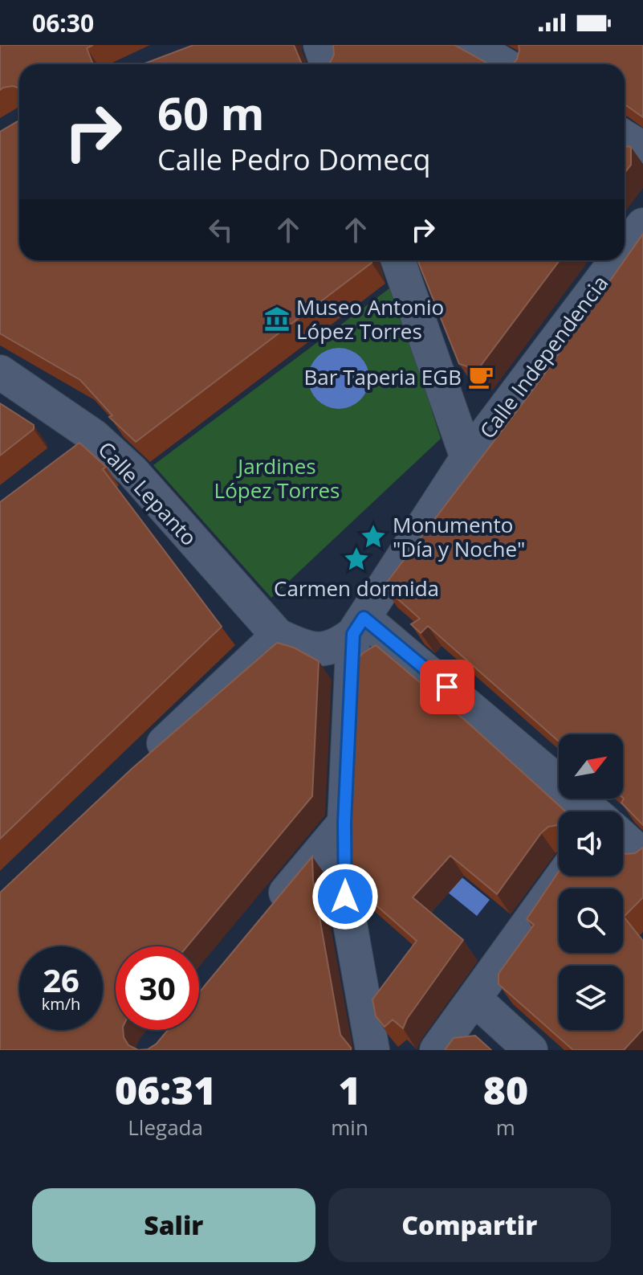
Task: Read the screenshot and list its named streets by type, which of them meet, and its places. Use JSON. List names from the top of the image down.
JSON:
{
  "streets": {
    "street": ["Calle Independencia", "Calle Lepanto"]
  },
  "parks": ["Jardines López Torres"],
  "places": {
    "museum": ["Museo Antonio López Torres"],
    "cafe": ["Bar Taperia EGB"],
    "place": ["Monumento \"Día y Noche\"", "Carmen dormida"]
  },
  "north": "top right",
  "page": {
    "status": "06:30",
    "turn": ["60 m", "Calle Pedro Domecq"],
    "speed": "26 km/h",
    "limit": "30",
    "eta": [
      "06:31",
      "Llegada",
      "1",
      "min",
      "80",
      "m"
    ],
    "buttons": ["Salir", "Compartir"]
  }
}
